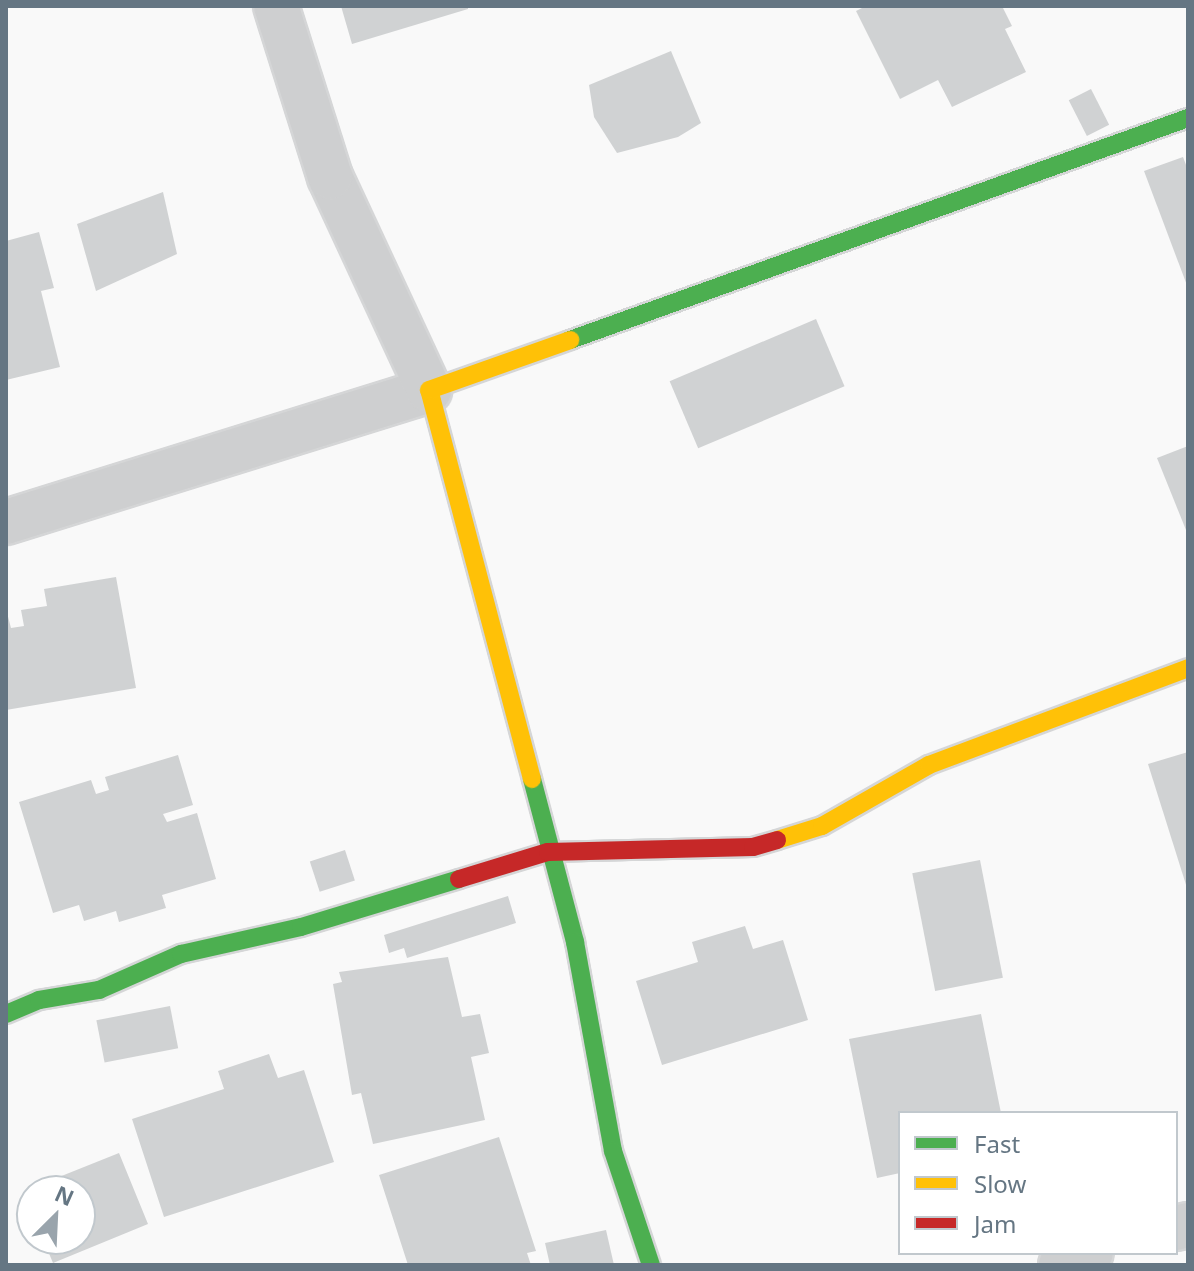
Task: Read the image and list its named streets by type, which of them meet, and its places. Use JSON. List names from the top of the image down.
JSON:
{
  "legend": ["Fast", "Slow", "Jam"],
  "north": "top right"
}
